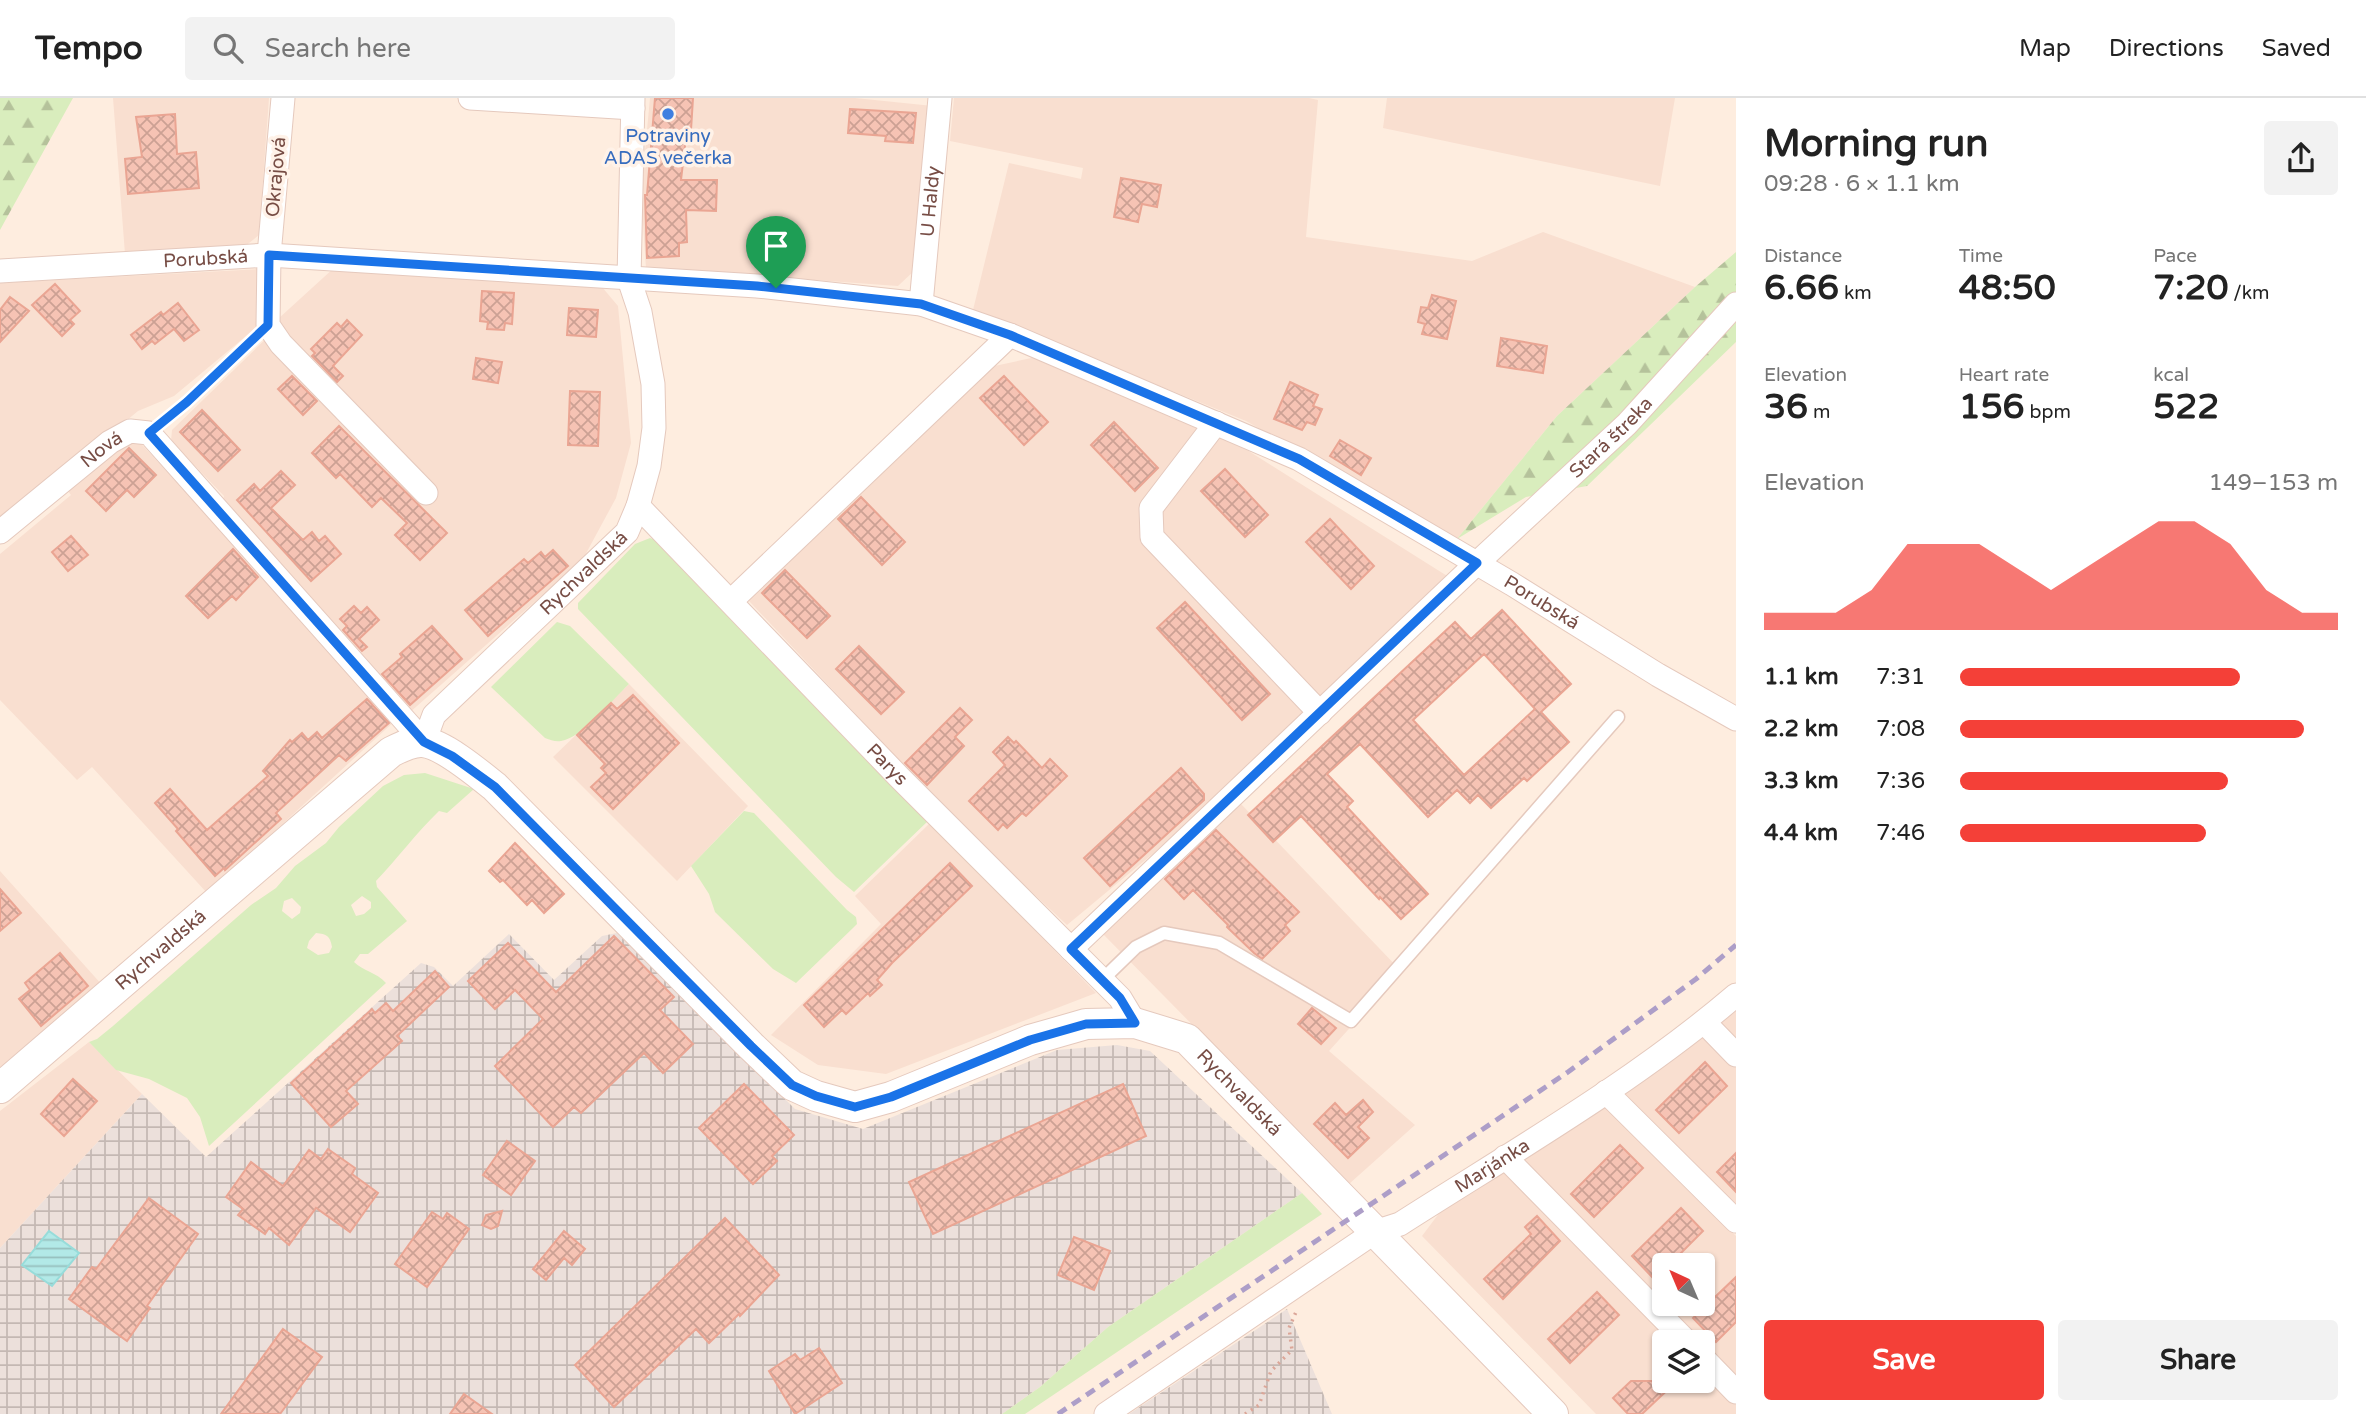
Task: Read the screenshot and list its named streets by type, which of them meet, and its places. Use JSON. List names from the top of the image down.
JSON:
{
  "streets": {
    "street": [
      "Okrajová",
      "U Haldy",
      "Porubská",
      "Stará štreka",
      "Nová",
      "Rychvaldská",
      "Parys",
      "Marjánka"
    ]
  },
  "crossings": [
    ["Okrajová", "Porubská"],
    ["U Haldy", "Porubská"],
    ["Porubská", "Stará štreka"],
    ["Porubská", "Rychvaldská"],
    ["Stará štreka", "Parys"],
    ["Nová", "Rychvaldská"],
    ["Rychvaldská", "Parys"],
    ["Rychvaldská", "Marjánka"]
  ],
  "places": ["Potraviny ADAS večerka"],
  "north": "top left",
  "page": {
    "header": "Tempo",
    "search": "Search here",
    "nav": ["Map", "Directions", "Saved"],
    "heading": ["Morning run", "09:28 · 6 × 1.1 km"],
    "stats": [
      ["Distance", "6.66 km"],
      ["Time", "48:50"],
      ["Pace", "7:20 /km"],
      ["Elevation", "36 m"],
      ["Heart rate", "156 bpm"],
      ["kcal", "522"]
    ],
    "chart": ["Elevation", "149–153 m"],
    "list": [
      {
        "name": "1.1 km",
        "note": "7:31"
      },
      {
        "name": "2.2 km",
        "note": "7:08"
      },
      {
        "name": "3.3 km",
        "note": "7:36"
      },
      {
        "name": "4.4 km",
        "note": "7:46"
      }
    ],
    "buttons": ["Save", "Share"]
  }
}
